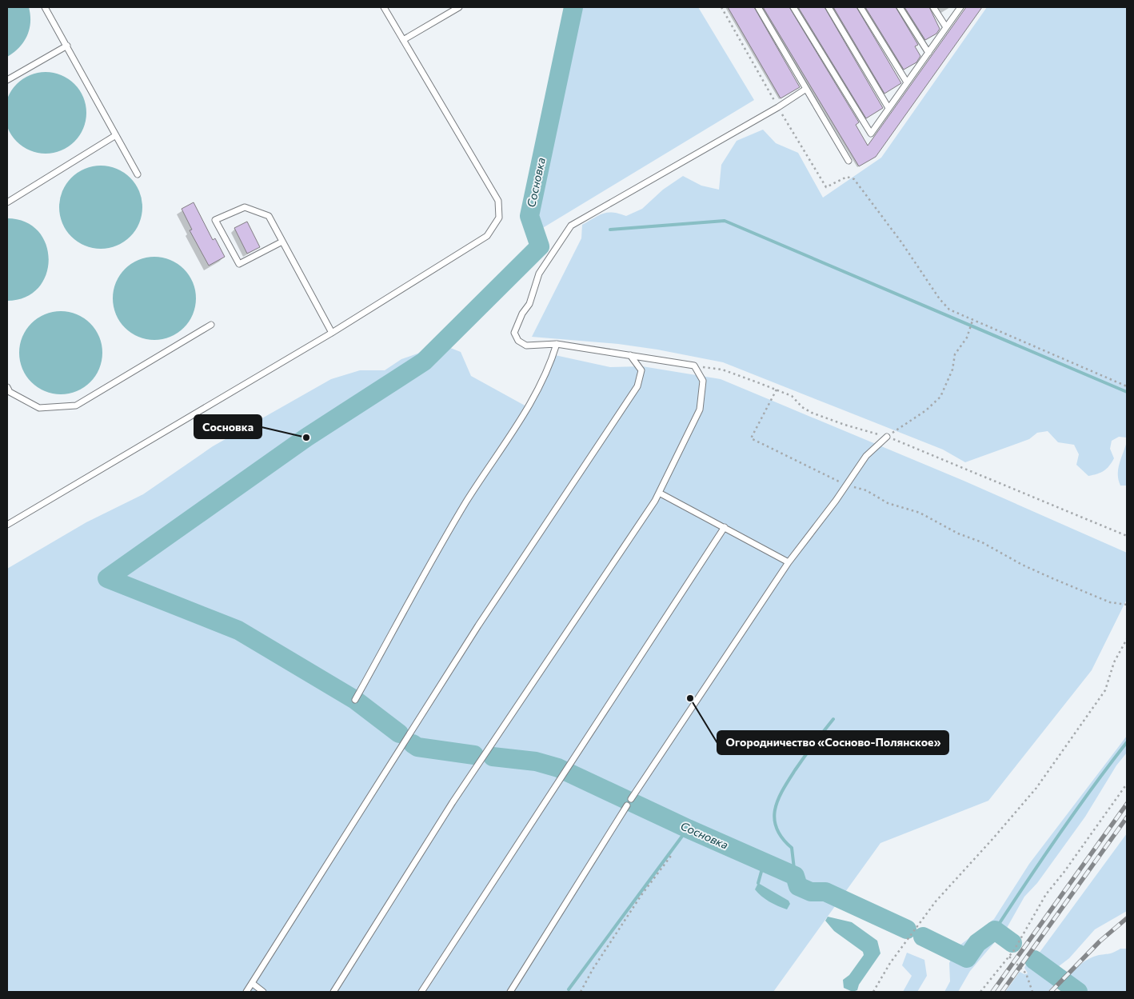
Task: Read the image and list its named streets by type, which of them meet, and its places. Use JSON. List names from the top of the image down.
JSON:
{
  "water": ["Сосновка"],
  "places": ["Сосновка", "Огородничество «Сосново-Полянское»"]
}
